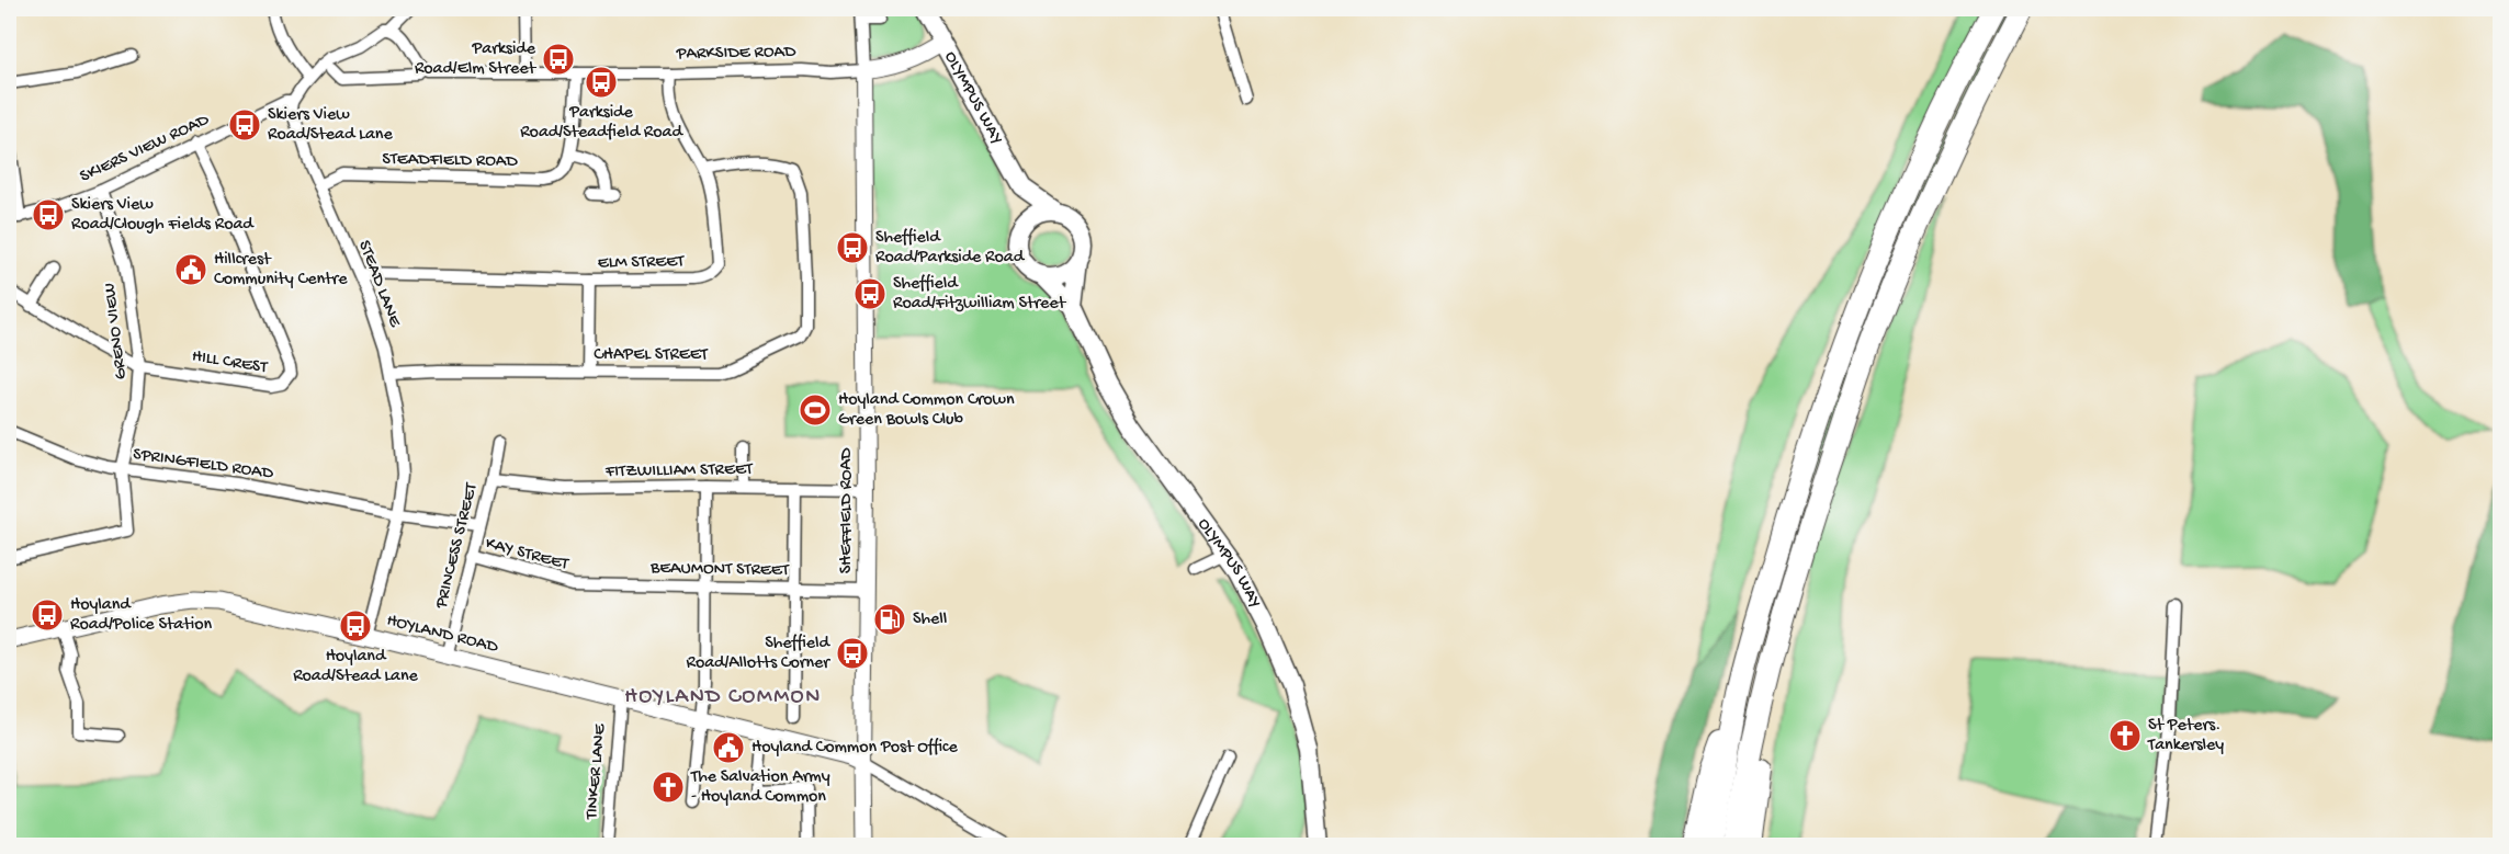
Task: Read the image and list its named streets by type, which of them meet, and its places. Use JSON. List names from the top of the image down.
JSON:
{
  "streets": {
    "main road": ["OLYMPUS WAY", "SHEFFIELD ROAD", "HOYLAND ROAD"],
    "street": [
      "PARKSIDE ROAD",
      "SKIERS VIEW ROAD",
      "STEADFIELD ROAD",
      "ELM STREET",
      "STEAD LANE",
      "GRENO VIEW",
      "CHAPEL STREET",
      "HILL CREST",
      "SPRINGFIELD ROAD",
      "FITZWILLIAM STREET",
      "PRINCESS STREET",
      "KAY STREET",
      "BEAUMONT STREET",
      "TINKER LANE"
    ]
  },
  "crossings": [
    ["PARKSIDE ROAD", "OLYMPUS WAY"],
    ["PARKSIDE ROAD", "ELM STREET"],
    ["PARKSIDE ROAD", "SHEFFIELD ROAD"],
    ["SKIERS VIEW ROAD", "STEAD LANE"],
    ["SKIERS VIEW ROAD", "GRENO VIEW"],
    ["SKIERS VIEW ROAD", "HILL CREST"],
    ["STEADFIELD ROAD", "STEAD LANE"],
    ["ELM STREET", "STEAD LANE"],
    ["ELM STREET", "CHAPEL STREET"],
    ["STEAD LANE", "CHAPEL STREET"],
    ["STEAD LANE", "SPRINGFIELD ROAD"],
    ["STEAD LANE", "HOYLAND ROAD"],
    ["GRENO VIEW", "HILL CREST"],
    ["GRENO VIEW", "SPRINGFIELD ROAD"],
    ["SPRINGFIELD ROAD", "PRINCESS STREET"],
    ["FITZWILLIAM STREET", "SHEFFIELD ROAD"],
    ["FITZWILLIAM STREET", "PRINCESS STREET"],
    ["SHEFFIELD ROAD", "BEAUMONT STREET"],
    ["SHEFFIELD ROAD", "HOYLAND ROAD"],
    ["PRINCESS STREET", "KAY STREET"],
    ["PRINCESS STREET", "HOYLAND ROAD"],
    ["KAY STREET", "BEAUMONT STREET"],
    ["HOYLAND ROAD", "TINKER LANE"]
  ],
  "districts": ["HOYLAND COMMON"],
  "places": {
    "bus stop": [
      "Parkside Road/Elm Street",
      "Parkside Road/Steadfield Road",
      "Skiers View Road/Stead Lane",
      "Skiers View Road/Clough Fields Road",
      "Sheffield Road/Parkside Road",
      "Sheffield Road/Fitzwilliam Street",
      "Hoyland Road/Police Station",
      "Hoyland Road/Stead Lane",
      "Sheffield Road/Allotts Corner"
    ],
    "public building": ["Hillcrest Community Centre", "Hoyland Common Post Office"],
    "sports": ["Hoyland Common Crown Green Bowls Club"],
    "fuel station": ["Shell"],
    "church": ["St Peters. Tankersley", "The Salvation Army - Hoyland Common"]
  }
}
